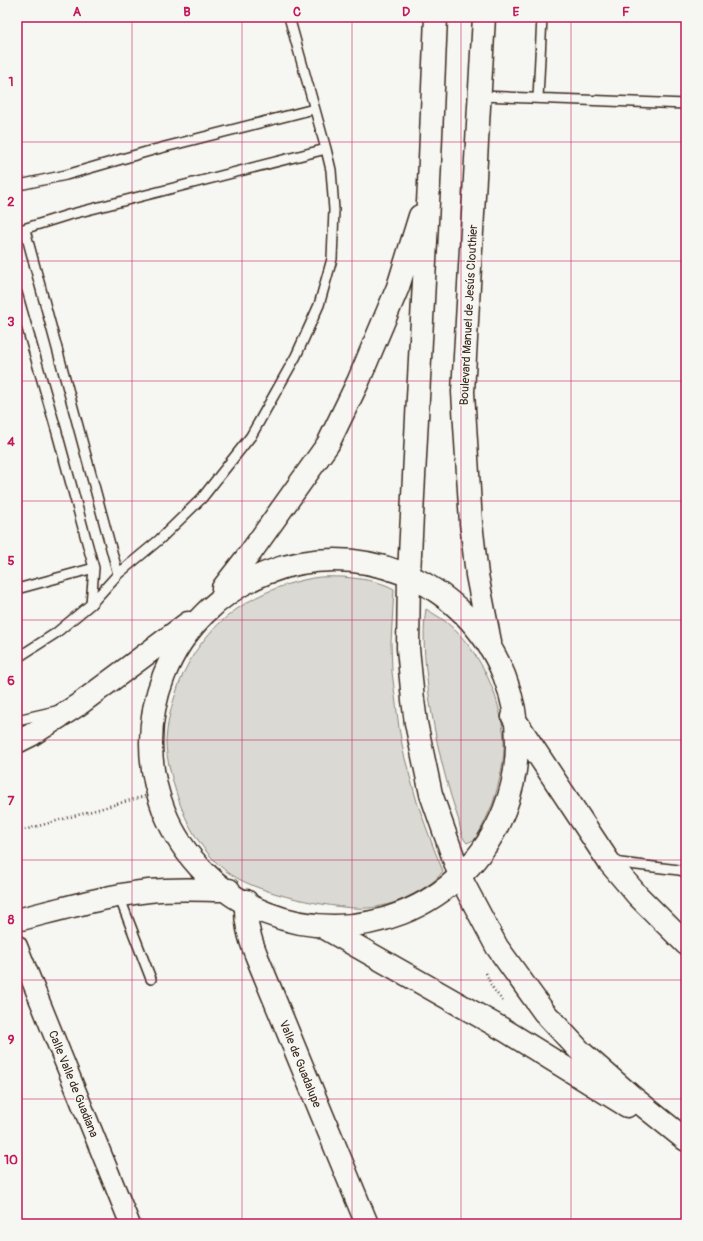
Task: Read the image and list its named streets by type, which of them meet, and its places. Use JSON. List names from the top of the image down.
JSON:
{
  "streets": {
    "main road": ["Boulevard Manuel de Jesús Clouthier", "Valle de Guadalupe"],
    "street": ["Calle Valle de Guadiana"]
  },
  "grid": {
    "columns": [
      "A",
      "B",
      "C",
      "D",
      "E",
      "F"
    ],
    "rows": [
      "1",
      "2",
      "3",
      "4",
      "5",
      "6",
      "7",
      "8",
      "9",
      "10"
    ]
  }
}
